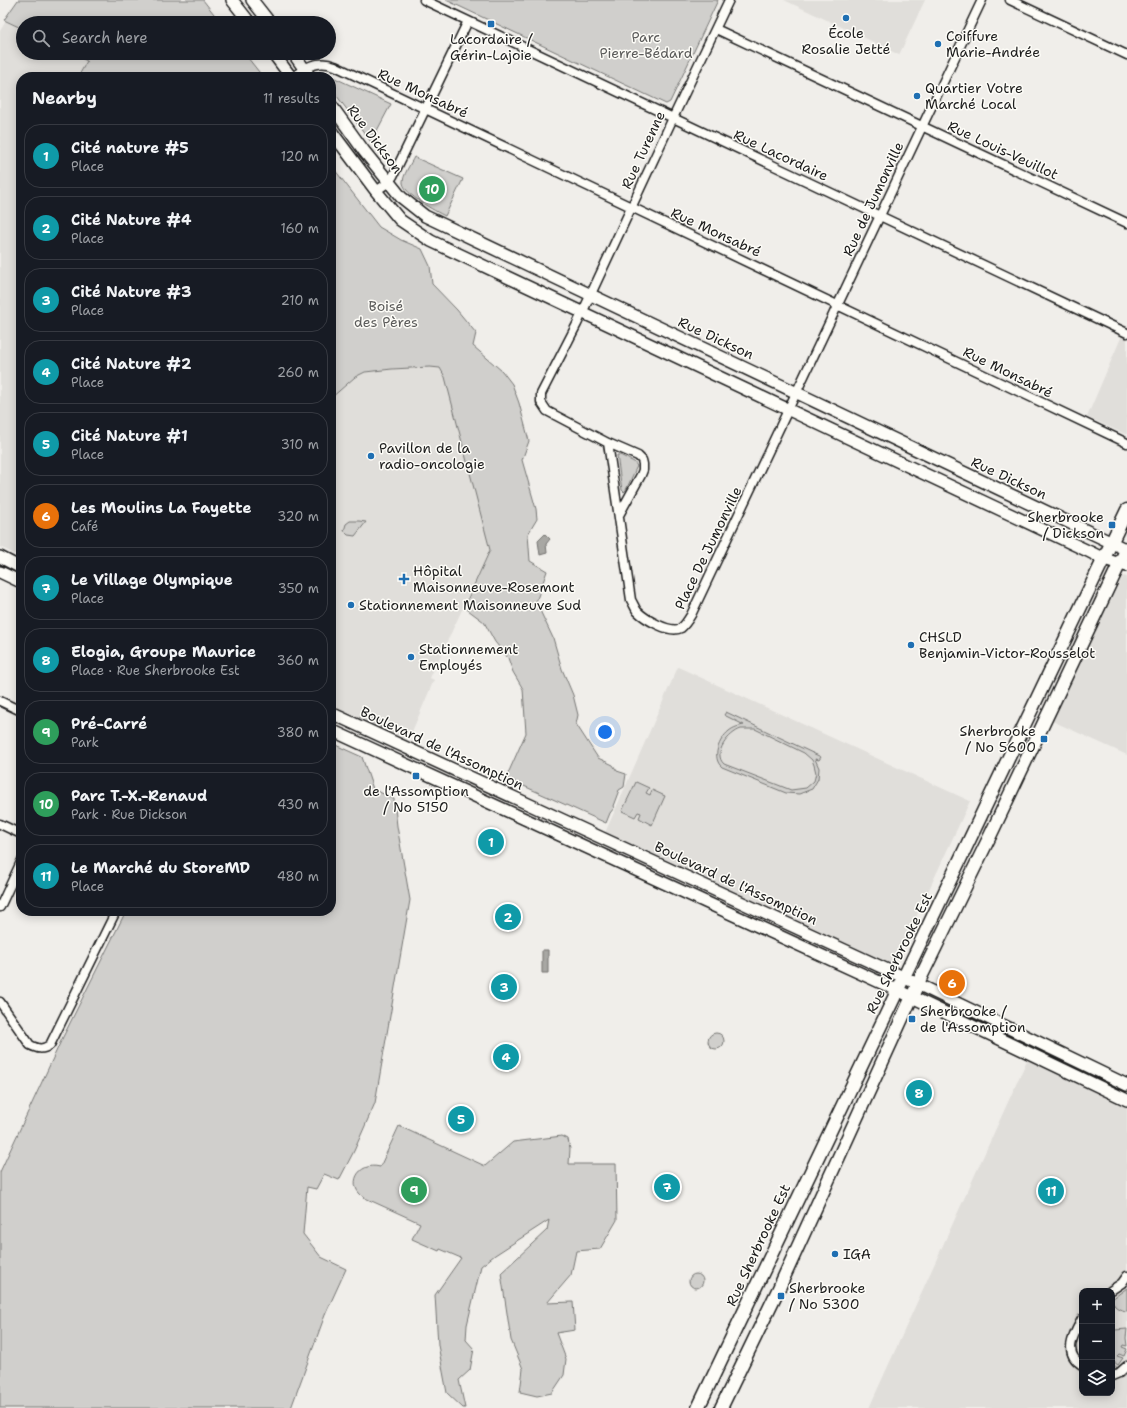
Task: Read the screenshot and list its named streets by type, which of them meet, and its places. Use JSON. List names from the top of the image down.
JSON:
{
  "streets": {
    "main road": ["Rue Dickson", "Boulevard de l'Assomption", "Rue Sherbrooke Est"],
    "street": [
      "Rue Monsabré",
      "Rue Turenne",
      "Rue Louis-Veuillot",
      "Rue Lacordaire",
      "Rue de Jumonville",
      "Place De Jumonville"
    ]
  },
  "crossings": [
    ["Rue Monsabré", "Rue Turenne"],
    ["Rue Monsabré", "Rue de Jumonville"],
    ["Rue Dickson", "Rue Turenne"],
    ["Rue Dickson", "Rue de Jumonville"],
    ["Rue Dickson", "Rue Sherbrooke Est"],
    ["Rue Turenne", "Rue Louis-Veuillot"],
    ["Rue Turenne", "Rue Lacordaire"],
    ["Rue Louis-Veuillot", "Rue de Jumonville"],
    ["Rue Lacordaire", "Rue de Jumonville"],
    ["Rue de Jumonville", "Place De Jumonville"],
    ["Boulevard de l'Assomption", "Rue Sherbrooke Est"]
  ],
  "parks": ["Parc Pierre-Bédard", "Boisé des Pères"],
  "places": {
    "other": [
      "École Rosalie Jetté",
      "Coiffure Marie-Andrée",
      "Quartier Votre Marché Local",
      "Pavillon de la radio-oncologie",
      "Stationnement Maisonneuve Sud",
      "CHSLD Benjamin-Victor-Rousselot",
      "Stationnement Employés",
      "IGA"
    ],
    "transit": [
      "Lacordaire / Gérin-Lajoie",
      "Sherbrooke / Dickson",
      "Sherbrooke / No 5600",
      "de l'Assomption / No 5150",
      "Sherbrooke / de l'Assomption",
      "Sherbrooke / No 5300"
    ],
    "health": ["Hôpital Maisonneuve-Rosemont"]
  },
  "page": {
    "search": "Search here",
    "heading": ["Nearby", "11 results"],
    "list": [
      {
        "mark": "1",
        "name": "Cité nature #5",
        "note": "Place",
        "value": "120 m"
      },
      {
        "mark": "2",
        "name": "Cité Nature #4",
        "note": "Place",
        "value": "160 m"
      },
      {
        "mark": "3",
        "name": "Cité Nature #3",
        "note": "Place",
        "value": "210 m"
      },
      {
        "mark": "4",
        "name": "Cité Nature #2",
        "note": "Place",
        "value": "260 m"
      },
      {
        "mark": "5",
        "name": "Cité Nature #1",
        "note": "Place",
        "value": "310 m"
      },
      {
        "mark": "6",
        "name": "Les Moulins La Fayette",
        "note": "Café",
        "value": "320 m"
      },
      {
        "mark": "7",
        "name": "Le Village Olympique",
        "note": "Place",
        "value": "350 m"
      },
      {
        "mark": "8",
        "name": "Elogia, Groupe Maurice",
        "note": "Place · Rue Sherbrooke Est",
        "value": "360 m"
      },
      {
        "mark": "9",
        "name": "Pré-Carré",
        "note": "Park",
        "value": "380 m"
      },
      {
        "mark": "10",
        "name": "Parc T.-X.-Renaud",
        "note": "Park · Rue Dickson",
        "value": "430 m"
      },
      {
        "mark": "11",
        "name": "Le Marché du StoreMD",
        "note": "Place",
        "value": "480 m"
      }
    ],
    "pins": [
      "10",
      "1",
      "2",
      "6",
      "3",
      "4",
      "8",
      "5",
      "7",
      "9",
      "11"
    ],
    "map_buttons": ["+", "−"]
  }
}
